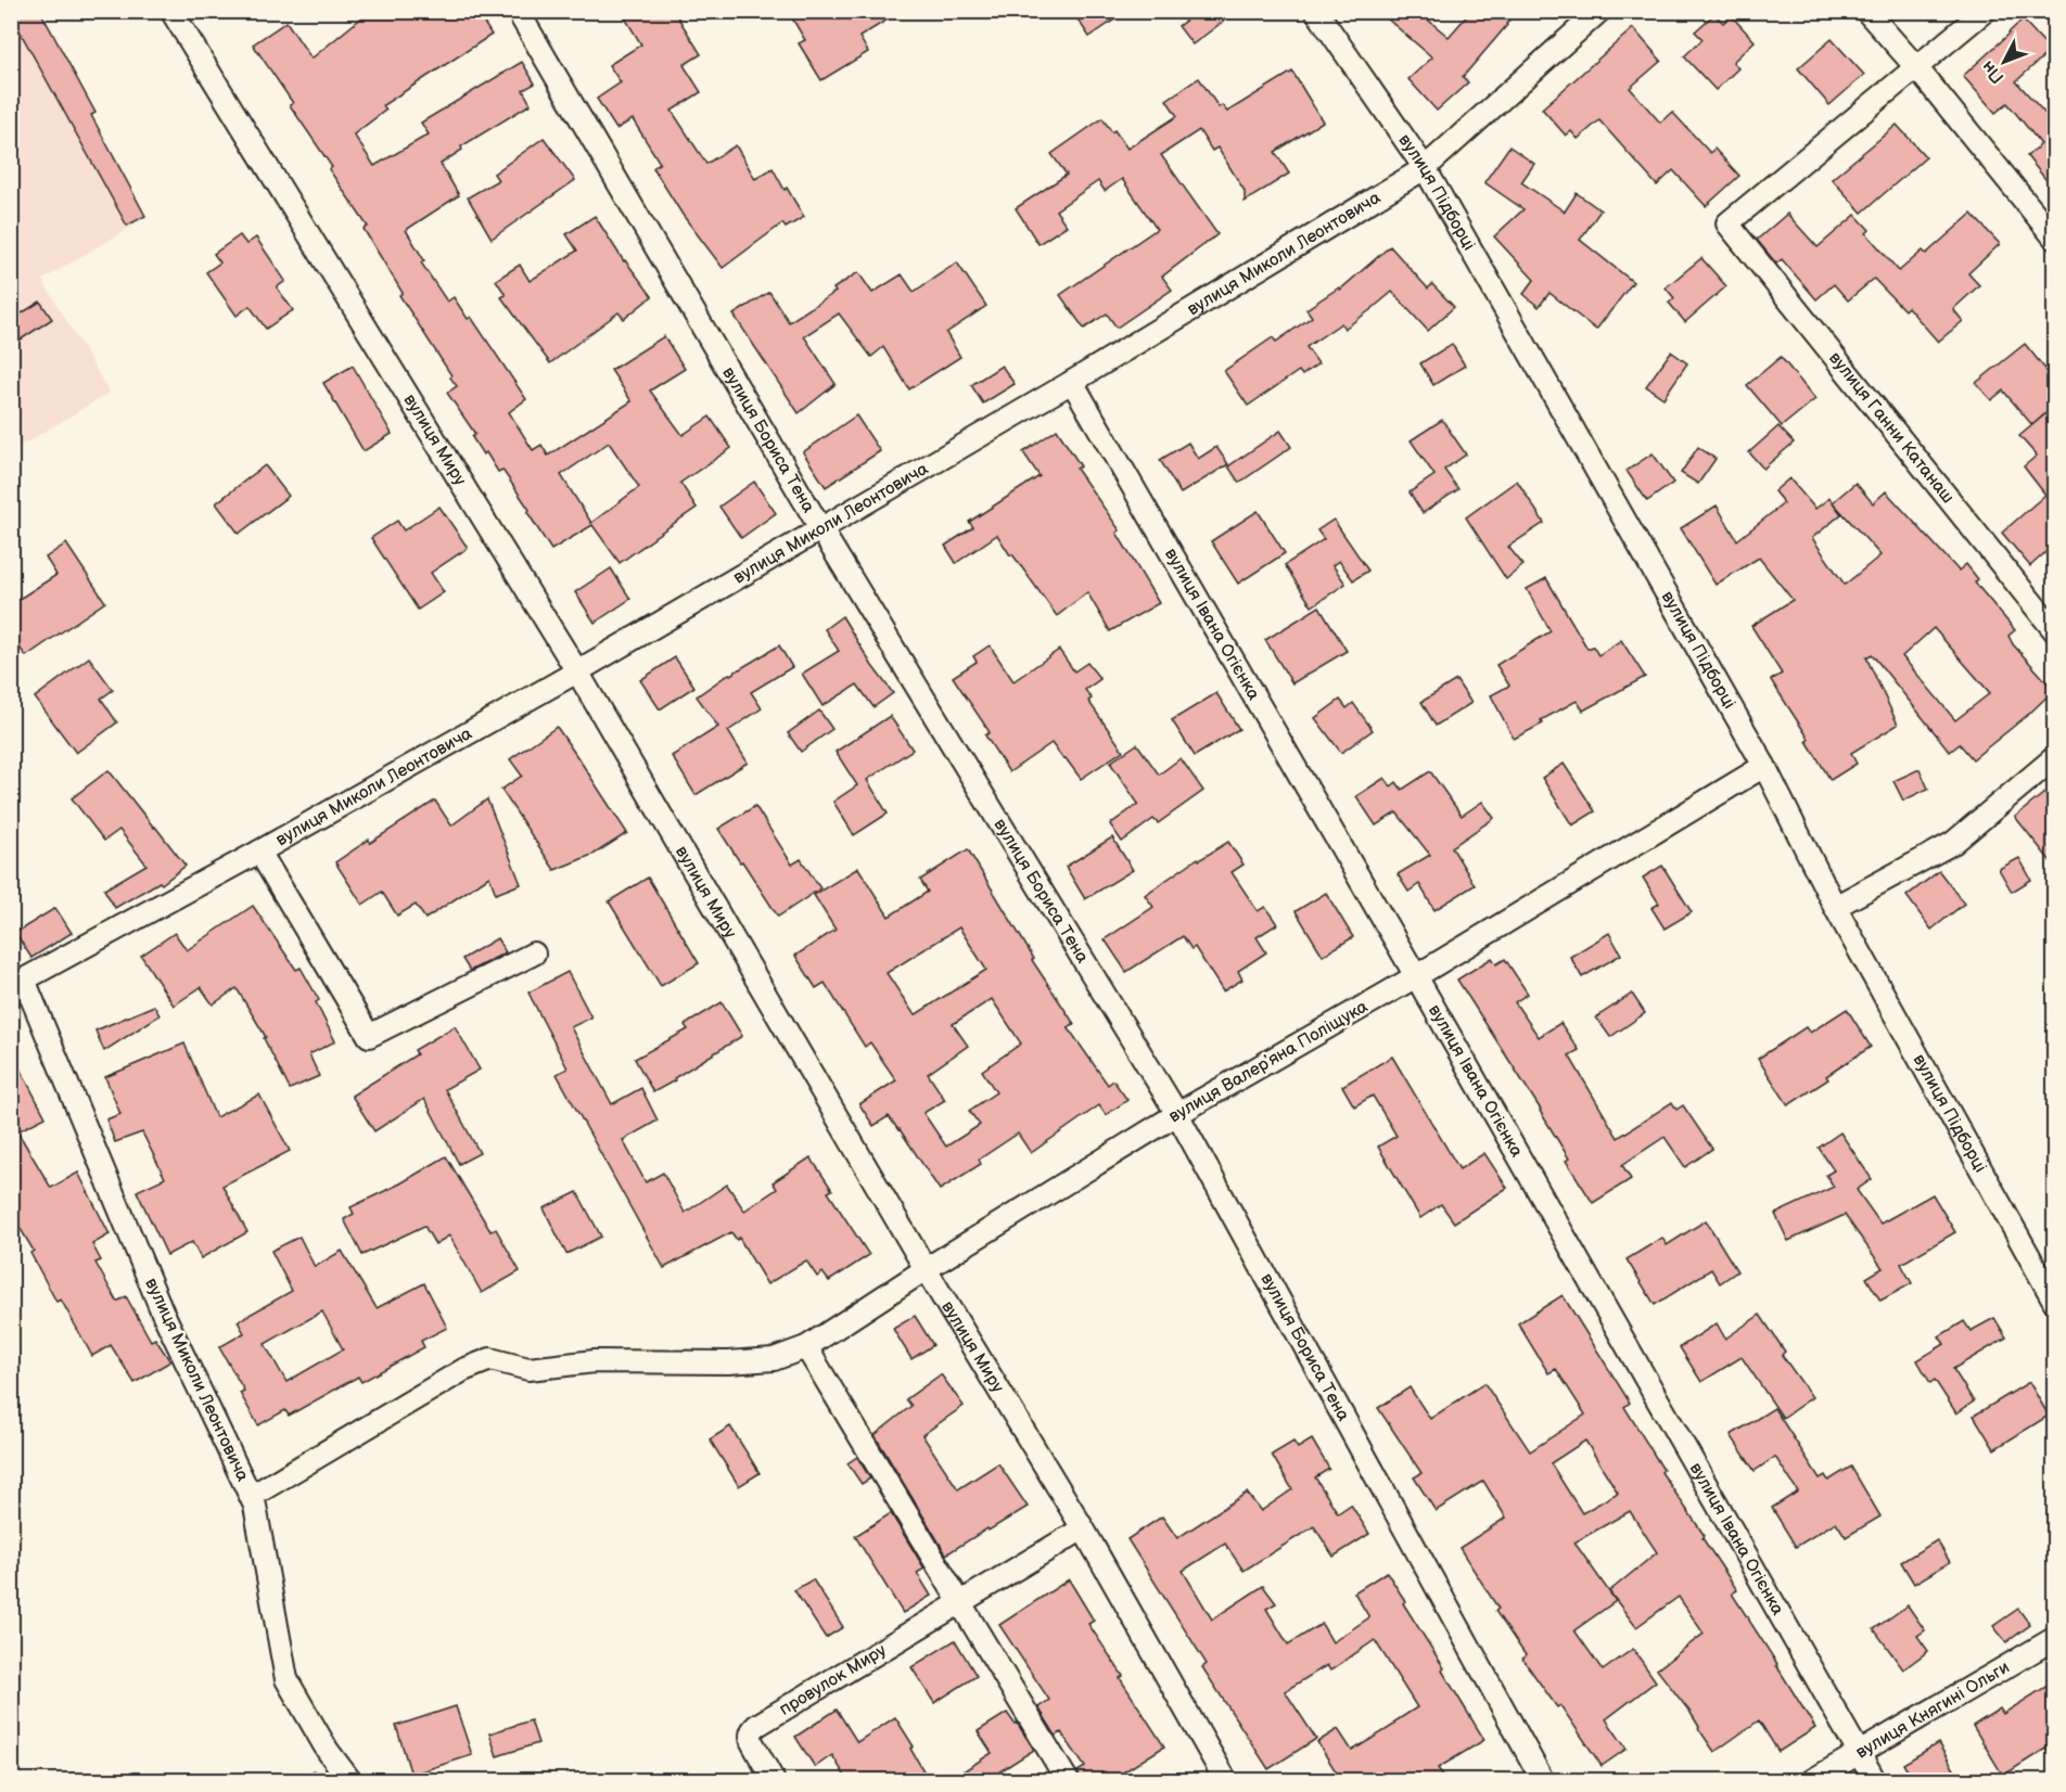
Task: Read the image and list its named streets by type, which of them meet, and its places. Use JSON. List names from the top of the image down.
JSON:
{
  "streets": {
    "street": [
      "вулиця Підборці",
      "вулиця Миколи Леонтовича",
      "вулиця Ганни Катанаш",
      "вулиця Миру",
      "вулиця Бориса Тена",
      "вулиця Івана Огієнка",
      "вулиця Валерʼяна Поліщука",
      "провулок Миру",
      "вулиця Княгині Ольги"
    ]
  },
  "crossings": [
    ["вулиця Підборці", "вулиця Миколи Леонтовича"],
    ["вулиця Підборці", "вулиця Валерʼяна Поліщука"],
    ["вулиця Миколи Леонтовича", "вулиця Миру"],
    ["вулиця Миколи Леонтовича", "вулиця Бориса Тена"],
    ["вулиця Миколи Леонтовича", "вулиця Івана Огієнка"],
    ["вулиця Миколи Леонтовича", "вулиця Валерʼяна Поліщука"],
    ["вулиця Миру", "вулиця Валерʼяна Поліщука"],
    ["вулиця Миру", "провулок Миру"],
    ["вулиця Бориса Тена", "вулиця Валерʼяна Поліщука"],
    ["вулиця Івана Огієнка", "вулиця Валерʼяна Поліщука"],
    ["вулиця Івана Огієнка", "вулиця Княгині Ольги"]
  ],
  "north": "bottom left"
}
